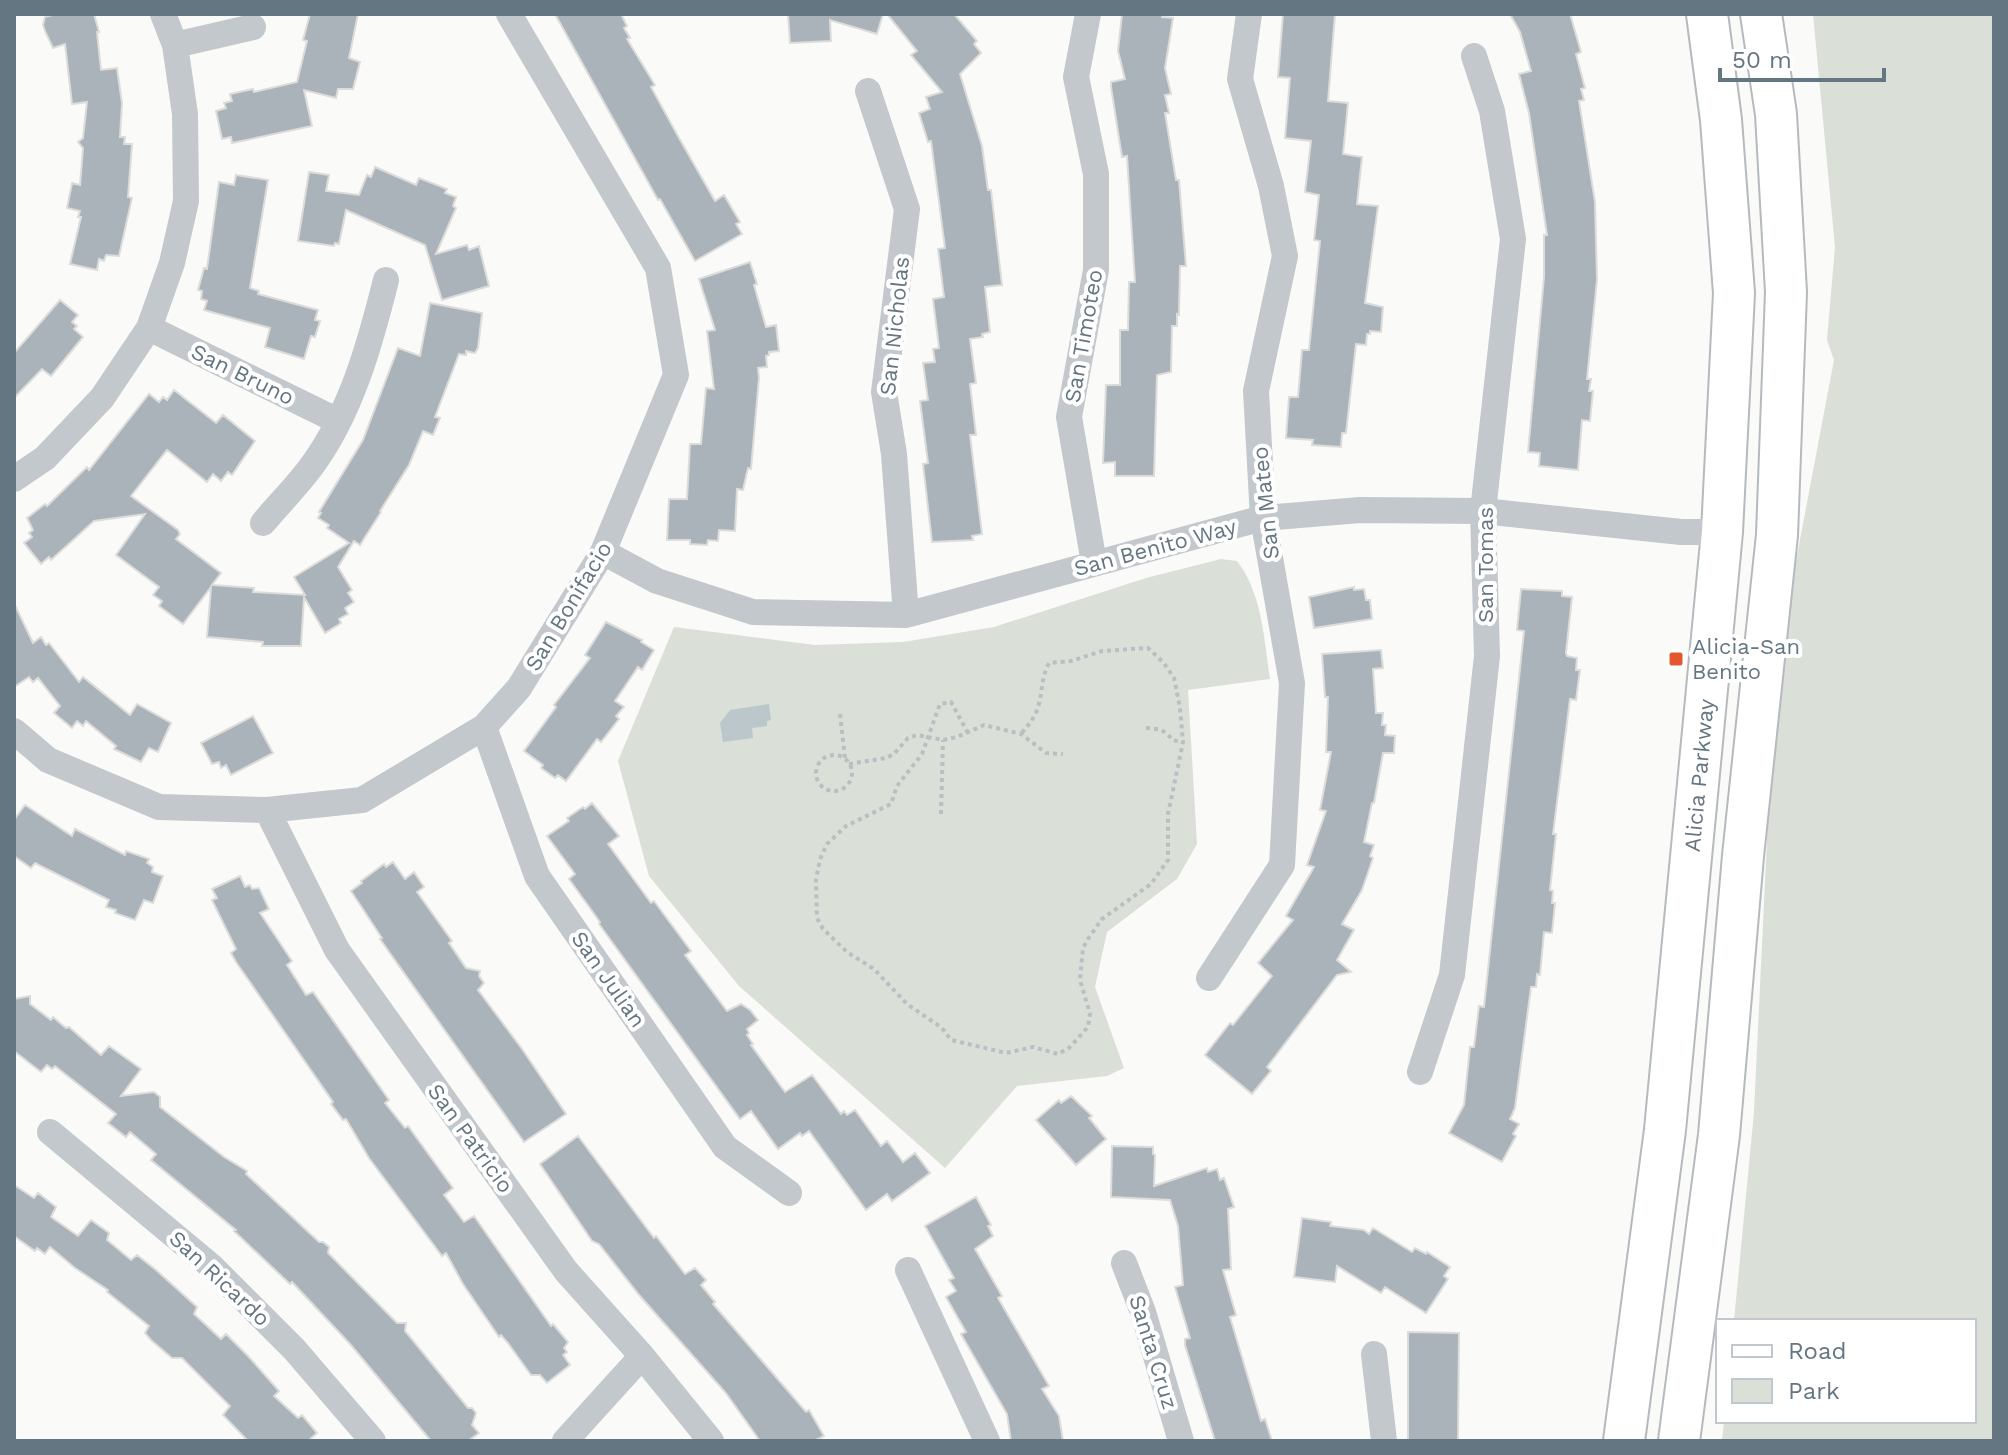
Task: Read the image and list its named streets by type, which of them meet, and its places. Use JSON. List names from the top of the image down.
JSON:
{
  "streets": {
    "main road": ["Alicia Parkway"],
    "street": [
      "San Nicholas",
      "San Timoteo",
      "San Bruno",
      "San Mateo",
      "San Benito Way",
      "San Tomas",
      "San Bonifacio",
      "San Julian",
      "San Patricio",
      "San Ricardo",
      "Santa Cruz"
    ]
  },
  "crossings": [
    ["San Nicholas", "San Benito Way"],
    ["San Timoteo", "San Benito Way"],
    ["San Mateo", "San Benito Way"],
    ["San Benito Way", "San Tomas"],
    ["San Benito Way", "San Bonifacio"],
    ["San Benito Way", "Alicia Parkway"],
    ["San Bonifacio", "San Julian"],
    ["San Bonifacio", "San Patricio"]
  ],
  "places": {
    "transit": ["Alicia-San Benito"]
  },
  "legend": ["Road", "Park"],
  "scale_bar": "50 m"
}
